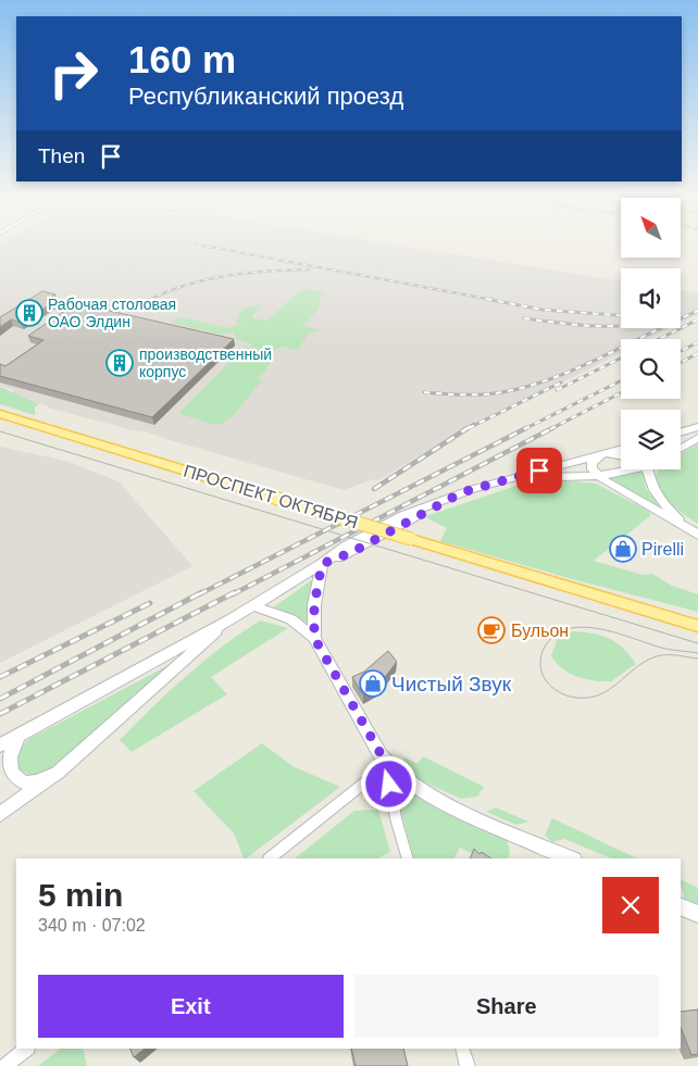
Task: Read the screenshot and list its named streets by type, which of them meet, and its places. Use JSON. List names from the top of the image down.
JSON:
{
  "streets": {
    "main road": ["ПРОСПЕКТ ОКТЯБРЯ"]
  },
  "places": {
    "building": ["Рабочая столовая ОАО Элдин", "производственный корпус"],
    "shop": ["Pirelli", "Чистый Звук"],
    "cafe": ["Бульон"]
  },
  "north": "top left",
  "page": {
    "turn": ["160 m", "Республиканский проезд"],
    "then": "Then",
    "heading": ["5 min", "340 m · 07:02"],
    "buttons": ["Exit", "Share"]
  }
}
